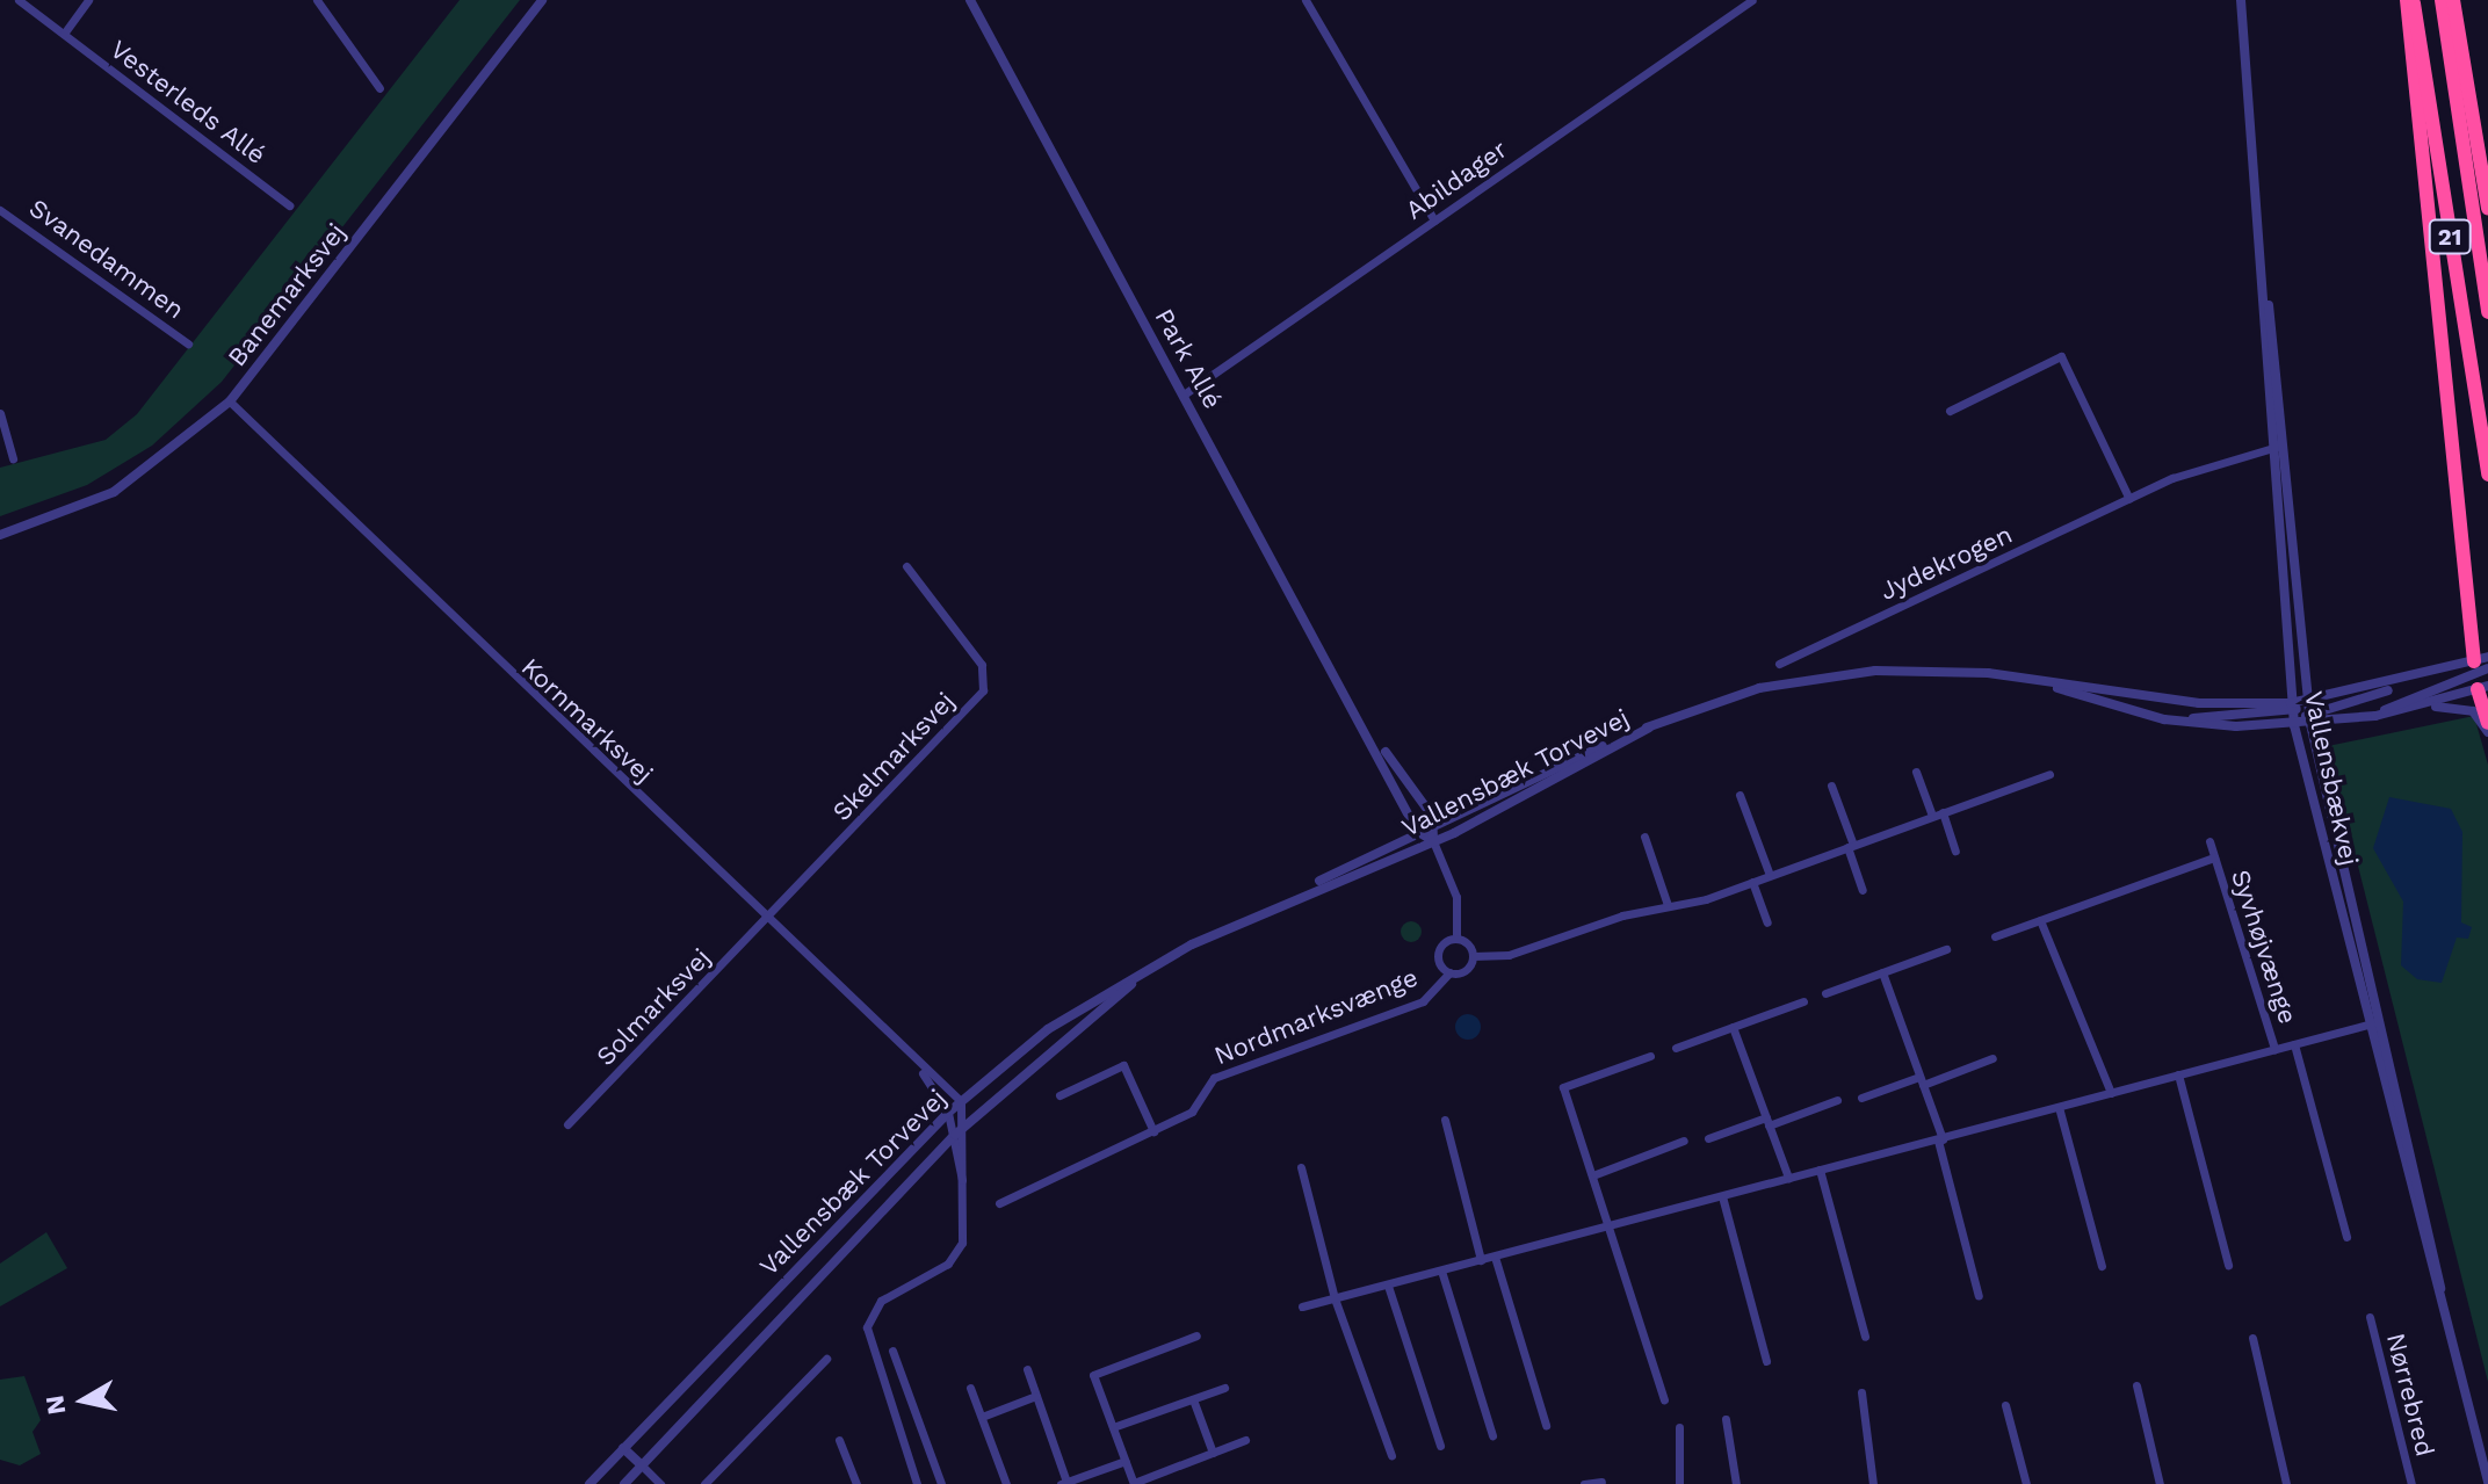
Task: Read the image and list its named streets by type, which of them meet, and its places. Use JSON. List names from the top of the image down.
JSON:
{
  "streets": {
    "highway": ["21"],
    "street": [
      "Vesterleds Allé",
      "Abildager",
      "Svanedammen",
      "Banemarksvej",
      "Park Allé",
      "Jydekrogen",
      "Kornmarksvej",
      "Skelmarksvej",
      "Vallensbæk Torvevej",
      "Vallensbækvej",
      "Syvhøjvænge",
      "Solmarksvej",
      "Nordmarksvænge",
      "Nørrebred"
    ]
  },
  "crossings": [
    ["Abildager", "Park Allé"],
    ["Banemarksvej", "Kornmarksvej"],
    ["Park Allé", "Vallensbæk Torvevej"],
    ["Jydekrogen", "Vallensbækvej"],
    ["Kornmarksvej", "Skelmarksvej"],
    ["Kornmarksvej", "Vallensbæk Torvevej"],
    ["Kornmarksvej", "Solmarksvej"],
    ["Skelmarksvej", "Solmarksvej"],
    ["Vallensbæk Torvevej", "Vallensbækvej"],
    ["Vallensbækvej", "Syvhøjvænge"]
  ],
  "north": "left"
}
